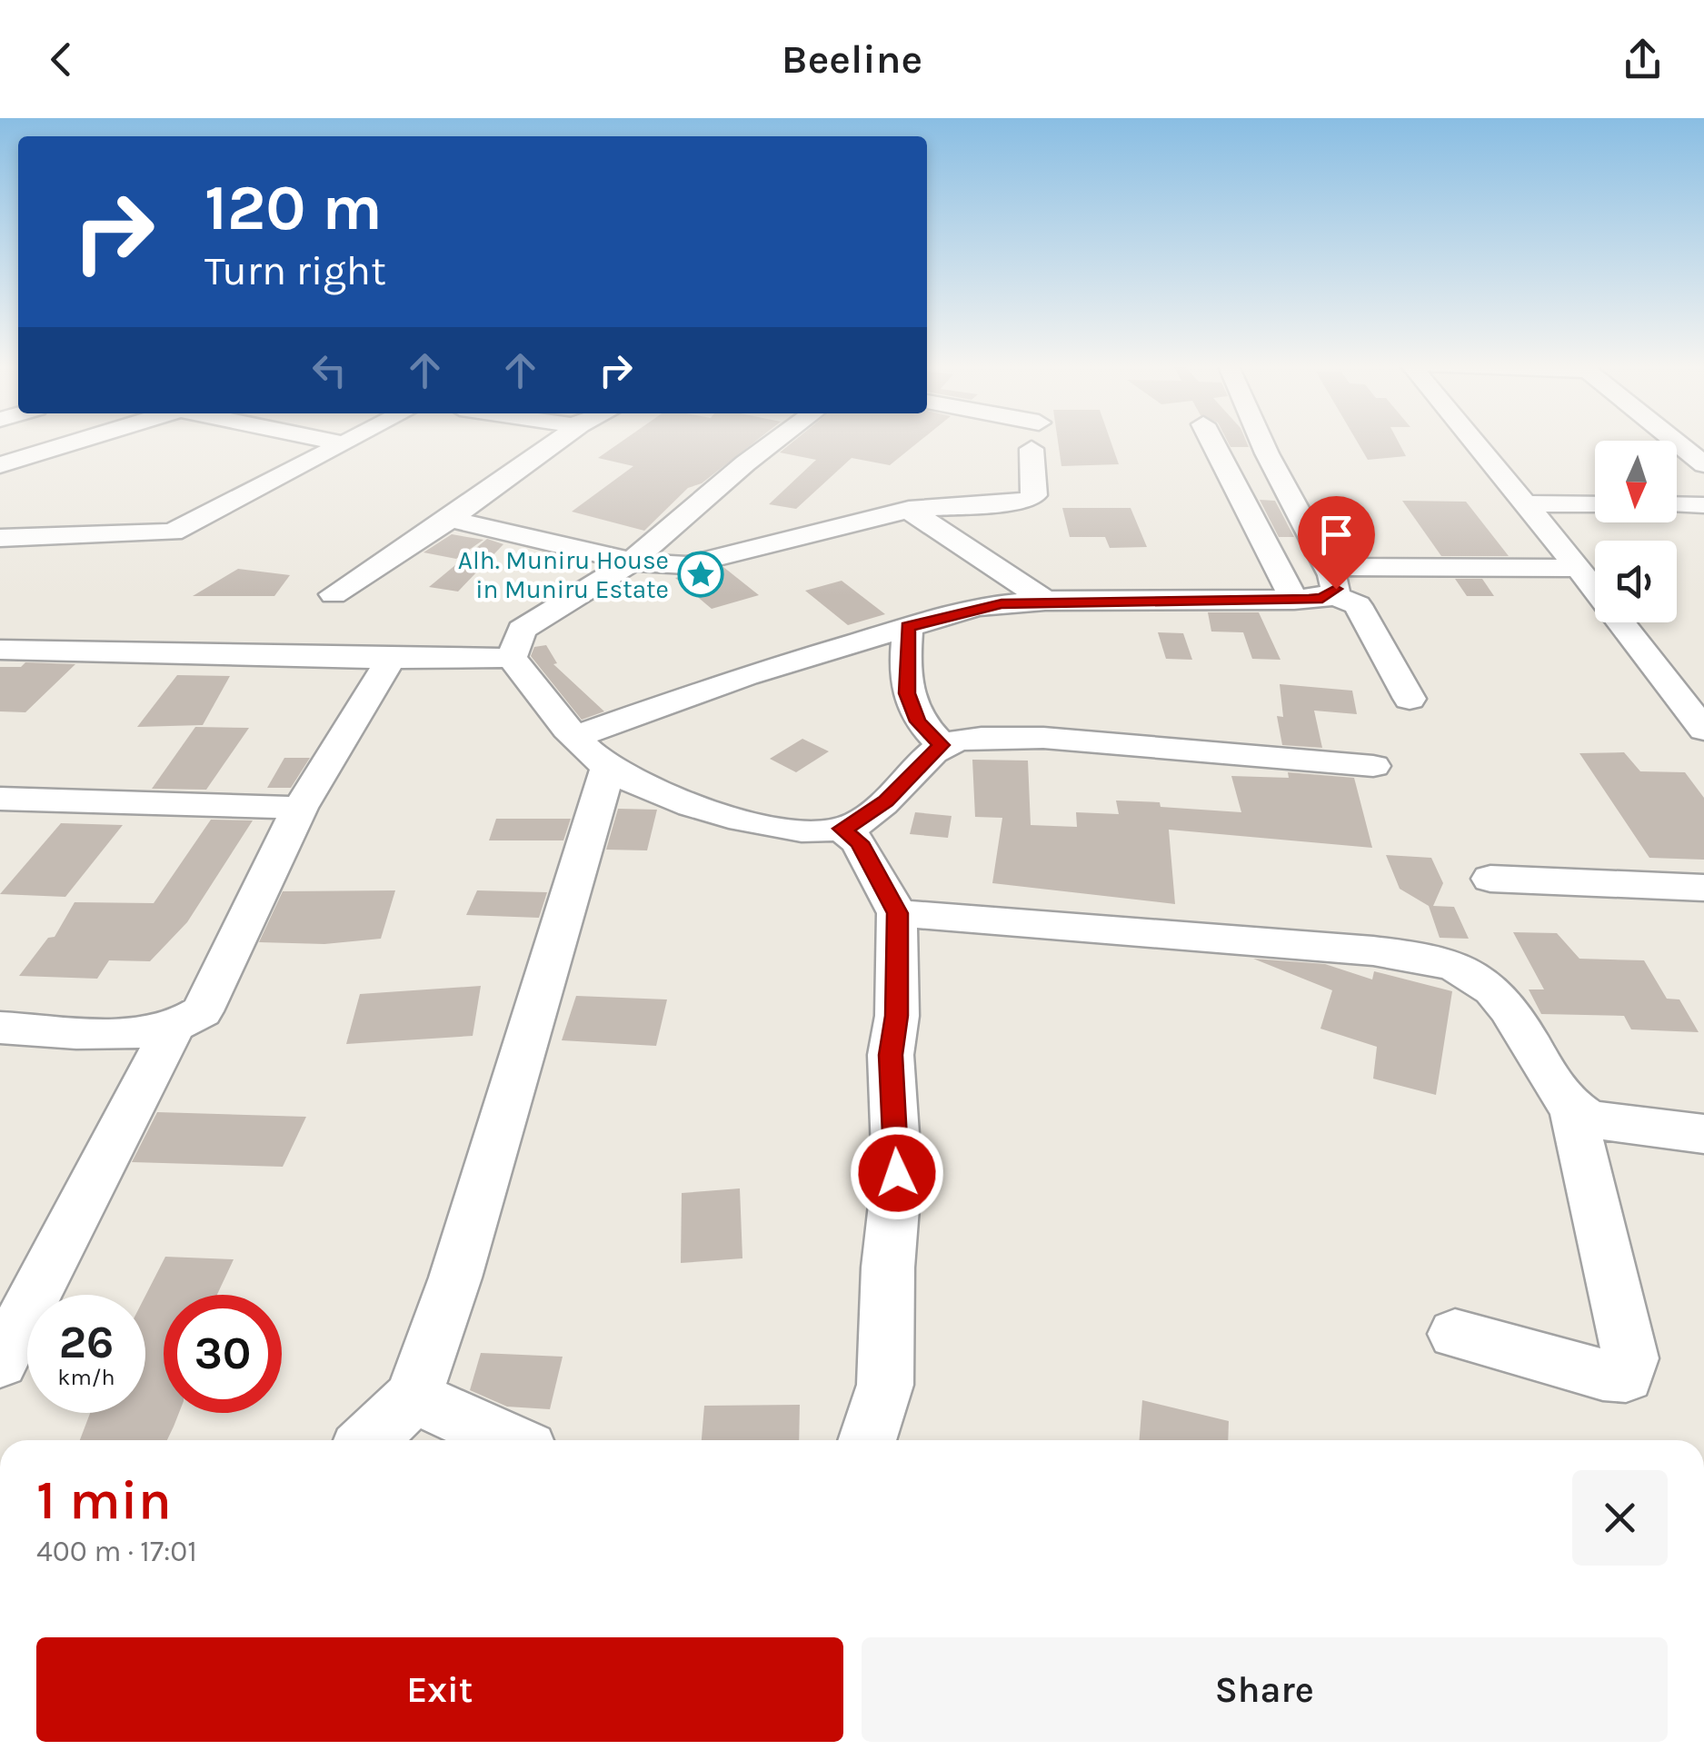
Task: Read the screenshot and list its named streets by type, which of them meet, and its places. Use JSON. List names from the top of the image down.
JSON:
{
  "places": {
    "place": ["Alh. Muniru House in Muniru Estate"]
  },
  "north": "bottom",
  "page": {
    "header": "Beeline",
    "turn": ["120 m", "Turn right"],
    "speed": "26 km/h",
    "limit": "30",
    "heading": ["1 min", "400 m · 17:01"],
    "buttons": ["Exit", "Share"]
  }
}
